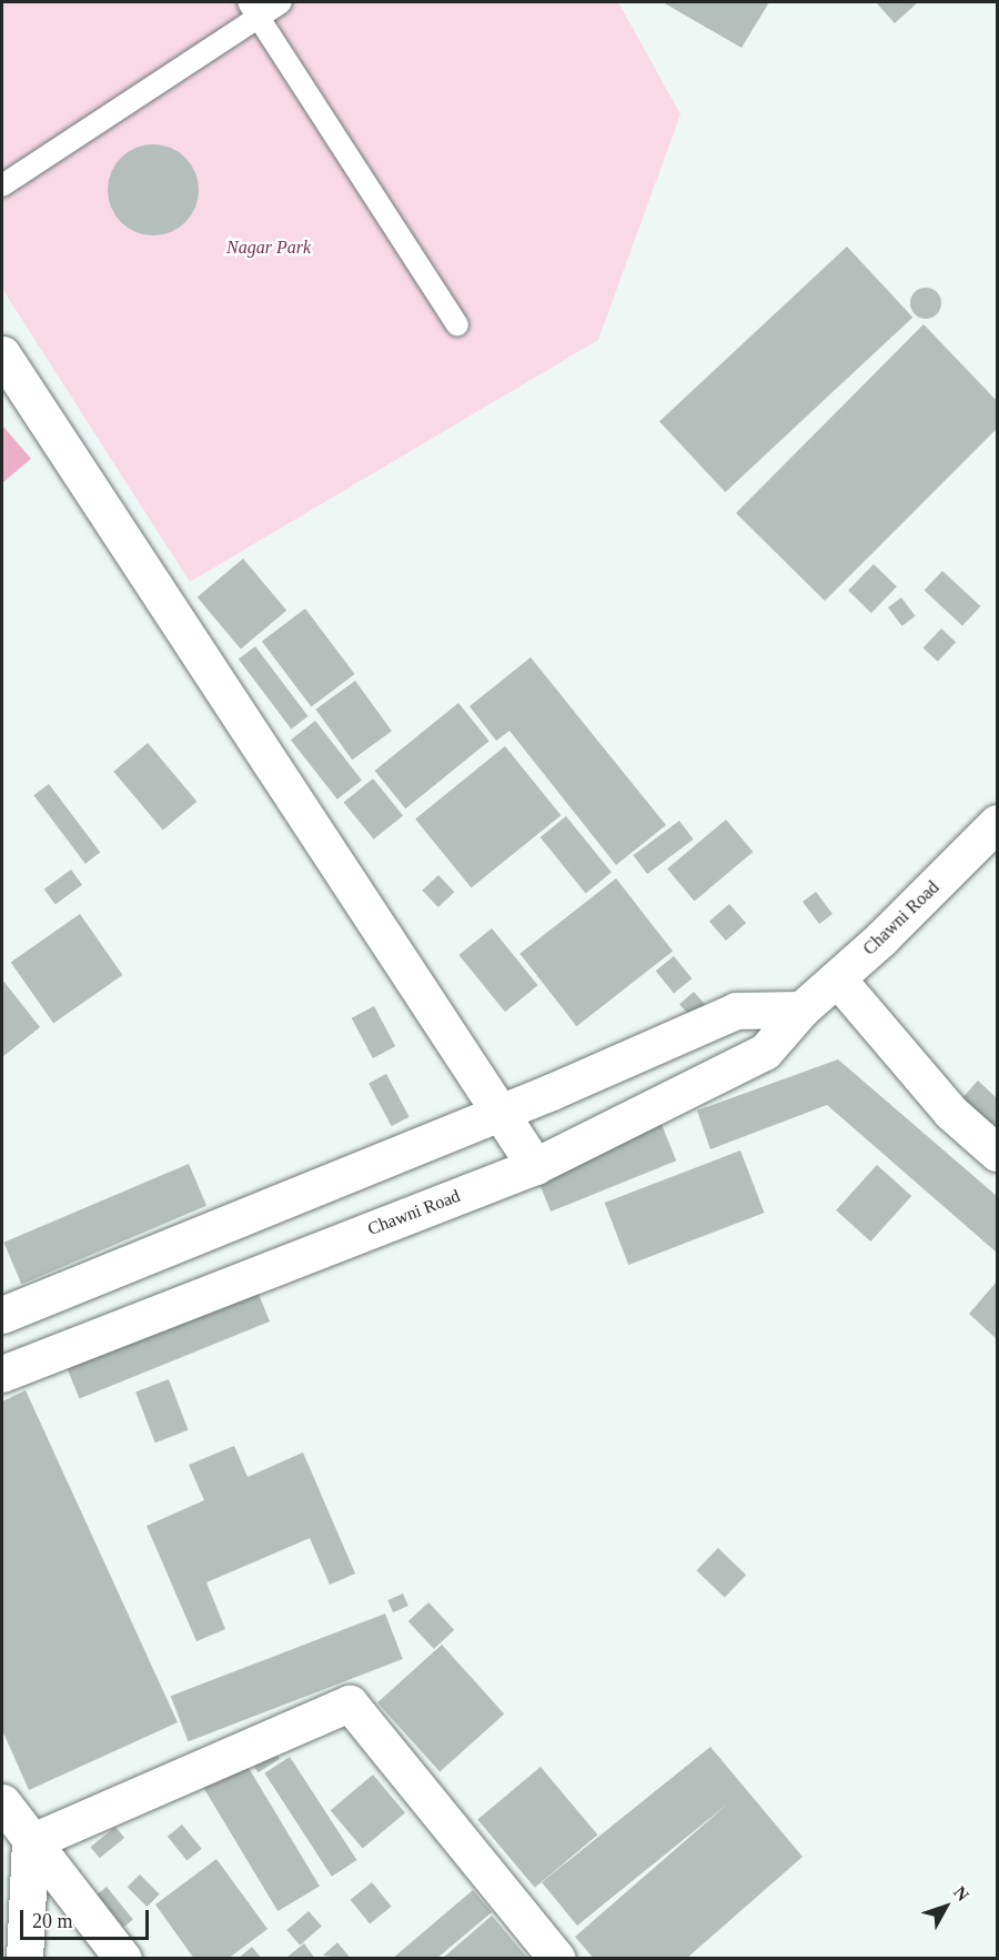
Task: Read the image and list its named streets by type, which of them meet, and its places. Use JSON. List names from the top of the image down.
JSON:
{
  "streets": {
    "street": ["Chawni Road"]
  },
  "parks": ["Nagar Park"],
  "scale_bar": "20 m",
  "north": "top right"
}
